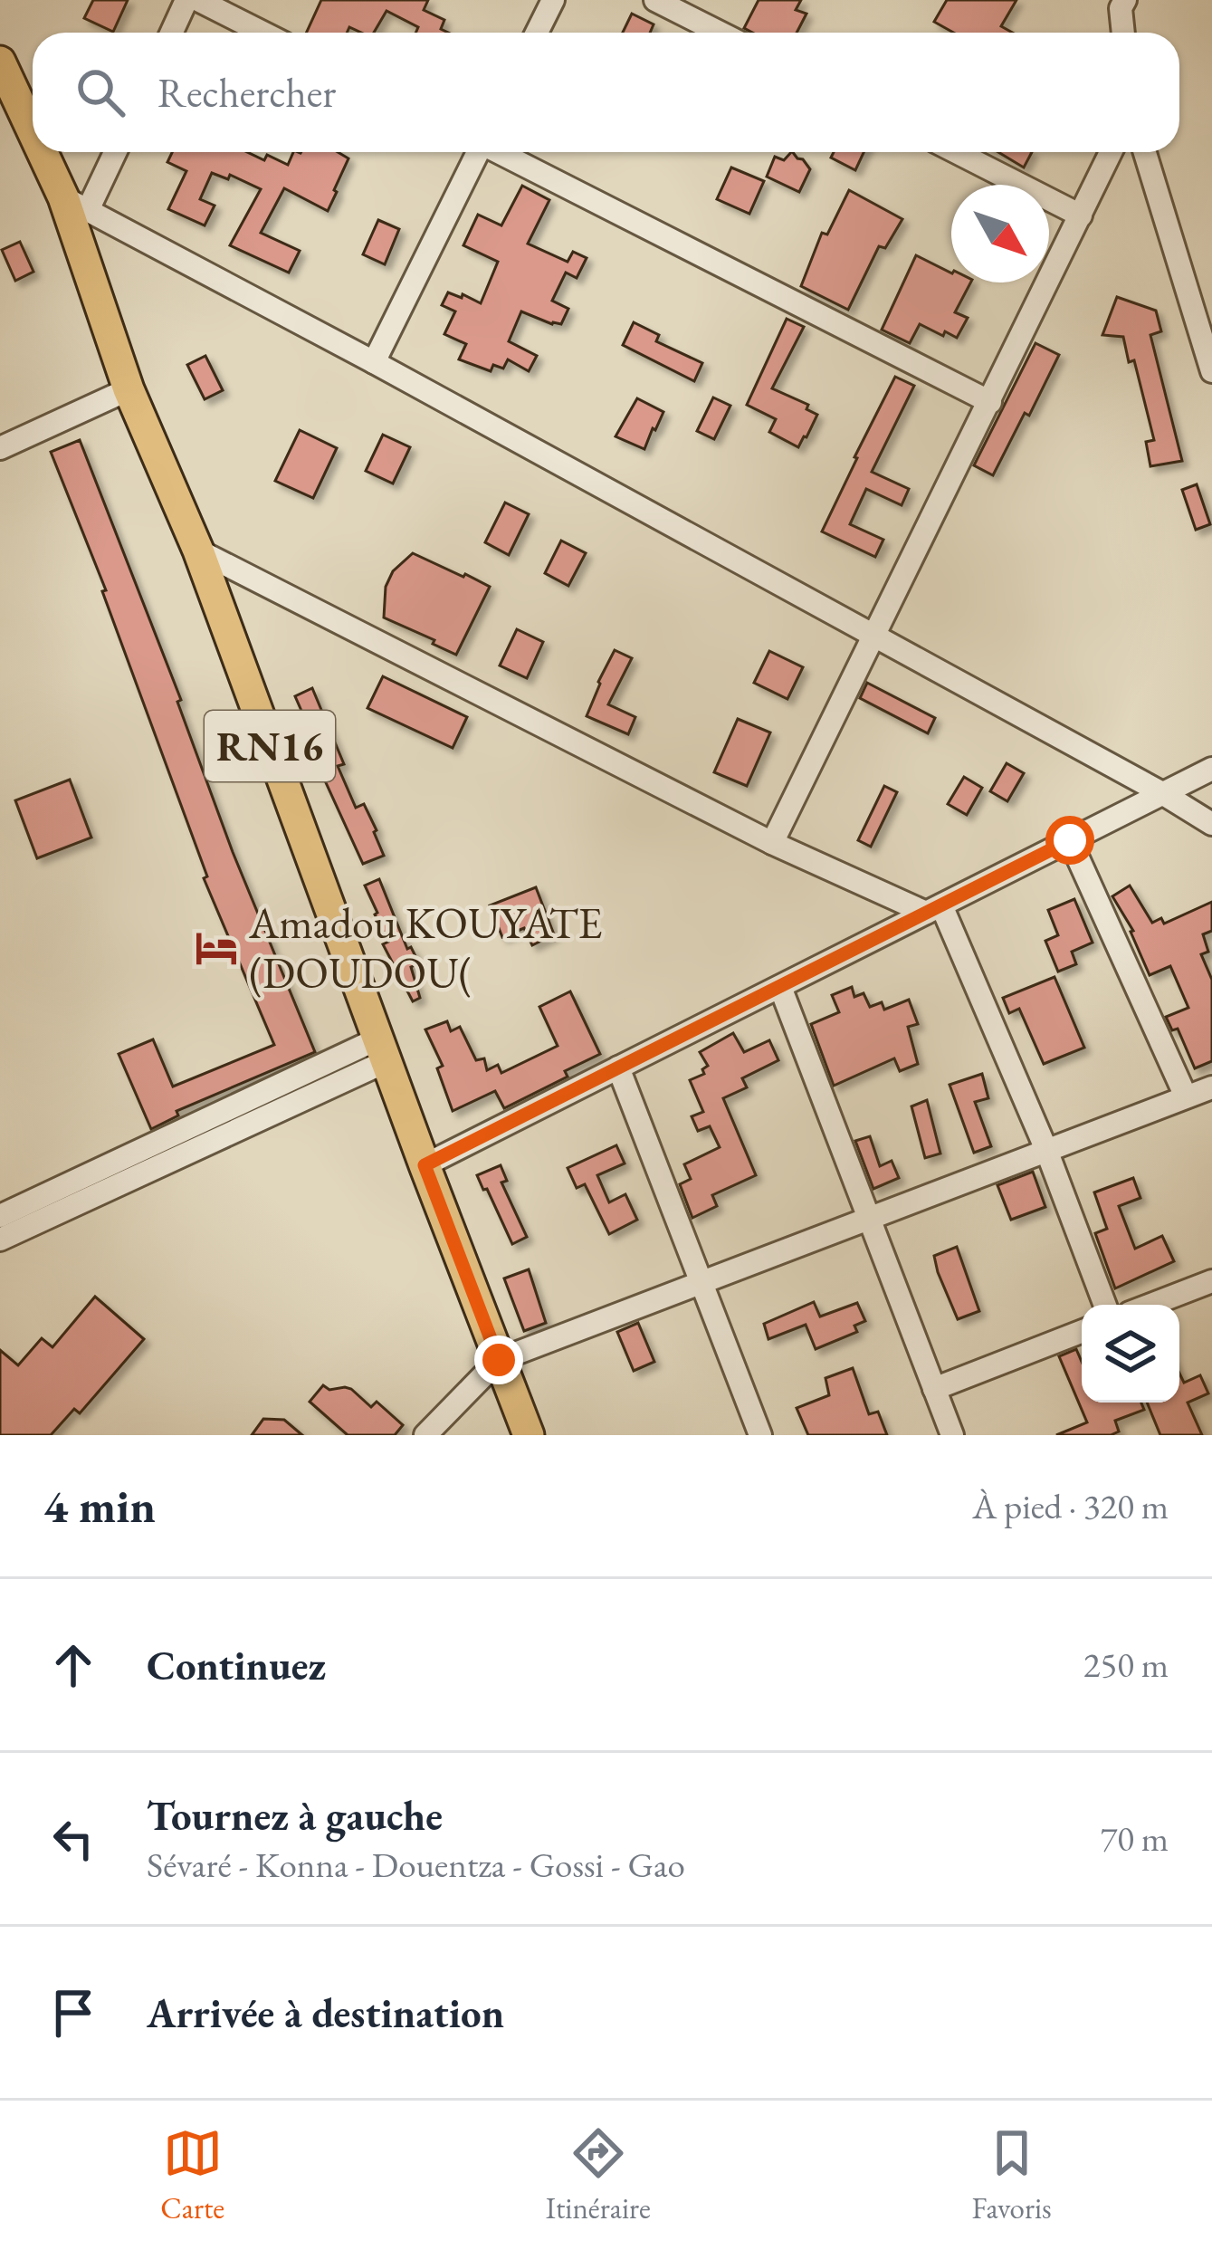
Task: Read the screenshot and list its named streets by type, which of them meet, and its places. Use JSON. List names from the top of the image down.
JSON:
{
  "streets": {
    "main road": ["RN16"]
  },
  "places": {
    "hotel": ["Amadou KOUYATE (DOUDOU("]
  },
  "north": "bottom right",
  "page": {
    "search": "Rechercher",
    "heading": ["4 min", "À pied · 320 m"],
    "list": [
      ["Continuez", "250 m"],
      ["Tournez à gauche", "Sévaré - Konna - Douentza - Gossi - Gao", "70 m"],
      "Arrivée à destination"
    ],
    "nav": ["Carte", "Itinéraire", "Favoris"]
  }
}
